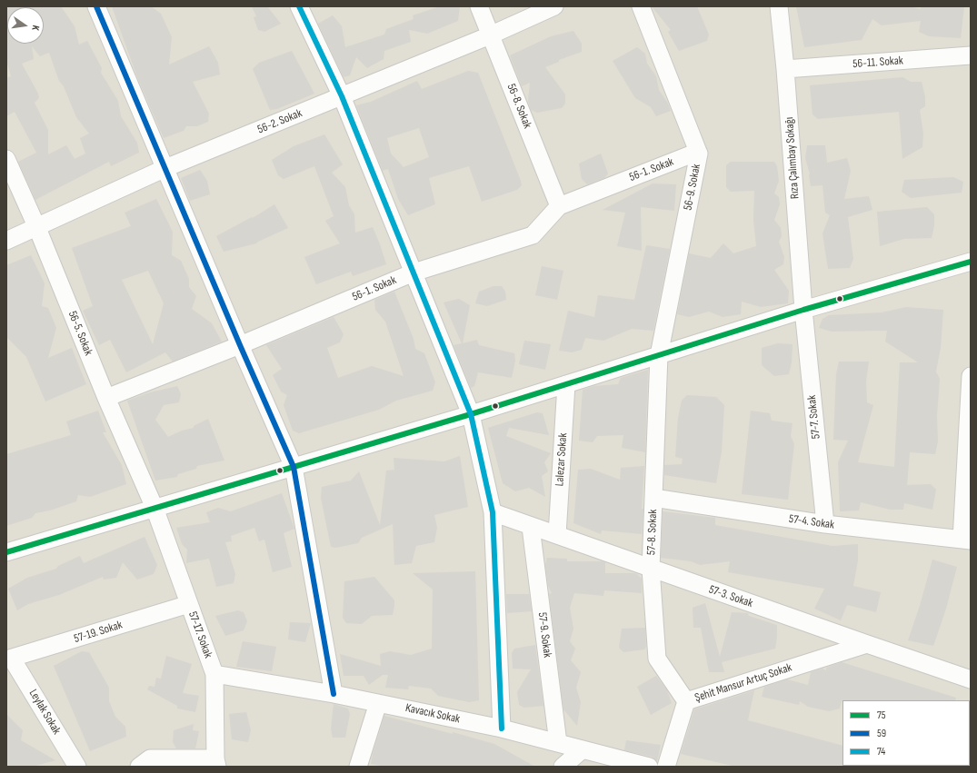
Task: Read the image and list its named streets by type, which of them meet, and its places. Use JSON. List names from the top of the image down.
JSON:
{
  "streets": {
    "street": [
      "56-11. Sokak",
      "56-8. Sokak",
      "56-2. Sokak",
      "Rıza Çalımbay Sokağı",
      "56-1. Sokak",
      "56-9. Sokak",
      "56-5. Sokak",
      "57-7. Sokak",
      "Lalezar Sokak",
      "57-4. Sokak",
      "57-8. Sokak",
      "57-3. Sokak",
      "57-19. Sokak",
      "57-17. Sokak",
      "57-9. Sokak",
      "Şehit Mansur Artuç Sokak",
      "Leylak Sokak",
      "Kavacık Sokak"
    ]
  },
  "crossings": [
    ["56-11. Sokak", "Rıza Çalımbay Sokağı"],
    ["56-8. Sokak", "56-2. Sokak"],
    ["56-8. Sokak", "56-1. Sokak"],
    ["56-2. Sokak", "56-5. Sokak"],
    ["Rıza Çalımbay Sokağı", "57-7. Sokak"],
    ["56-1. Sokak", "56-9. Sokak"],
    ["56-1. Sokak", "56-5. Sokak"],
    ["56-9. Sokak", "57-8. Sokak"],
    ["56-5. Sokak", "57-17. Sokak"],
    ["57-7. Sokak", "57-4. Sokak"],
    ["Lalezar Sokak", "57-3. Sokak"],
    ["57-4. Sokak", "57-8. Sokak"],
    ["57-8. Sokak", "57-3. Sokak"],
    ["57-8. Sokak", "Şehit Mansur Artuç Sokak"],
    ["57-3. Sokak", "57-9. Sokak"],
    ["57-3. Sokak", "Şehit Mansur Artuç Sokak"],
    ["57-19. Sokak", "57-17. Sokak"],
    ["57-19. Sokak", "Leylak Sokak"],
    ["57-17. Sokak", "Kavacık Sokak"],
    ["57-9. Sokak", "Kavacık Sokak"]
  ],
  "lines": ["transit line 59", "transit line 74", "transit line 75"],
  "legend": ["75", "59", "74"],
  "north": "right"
}
